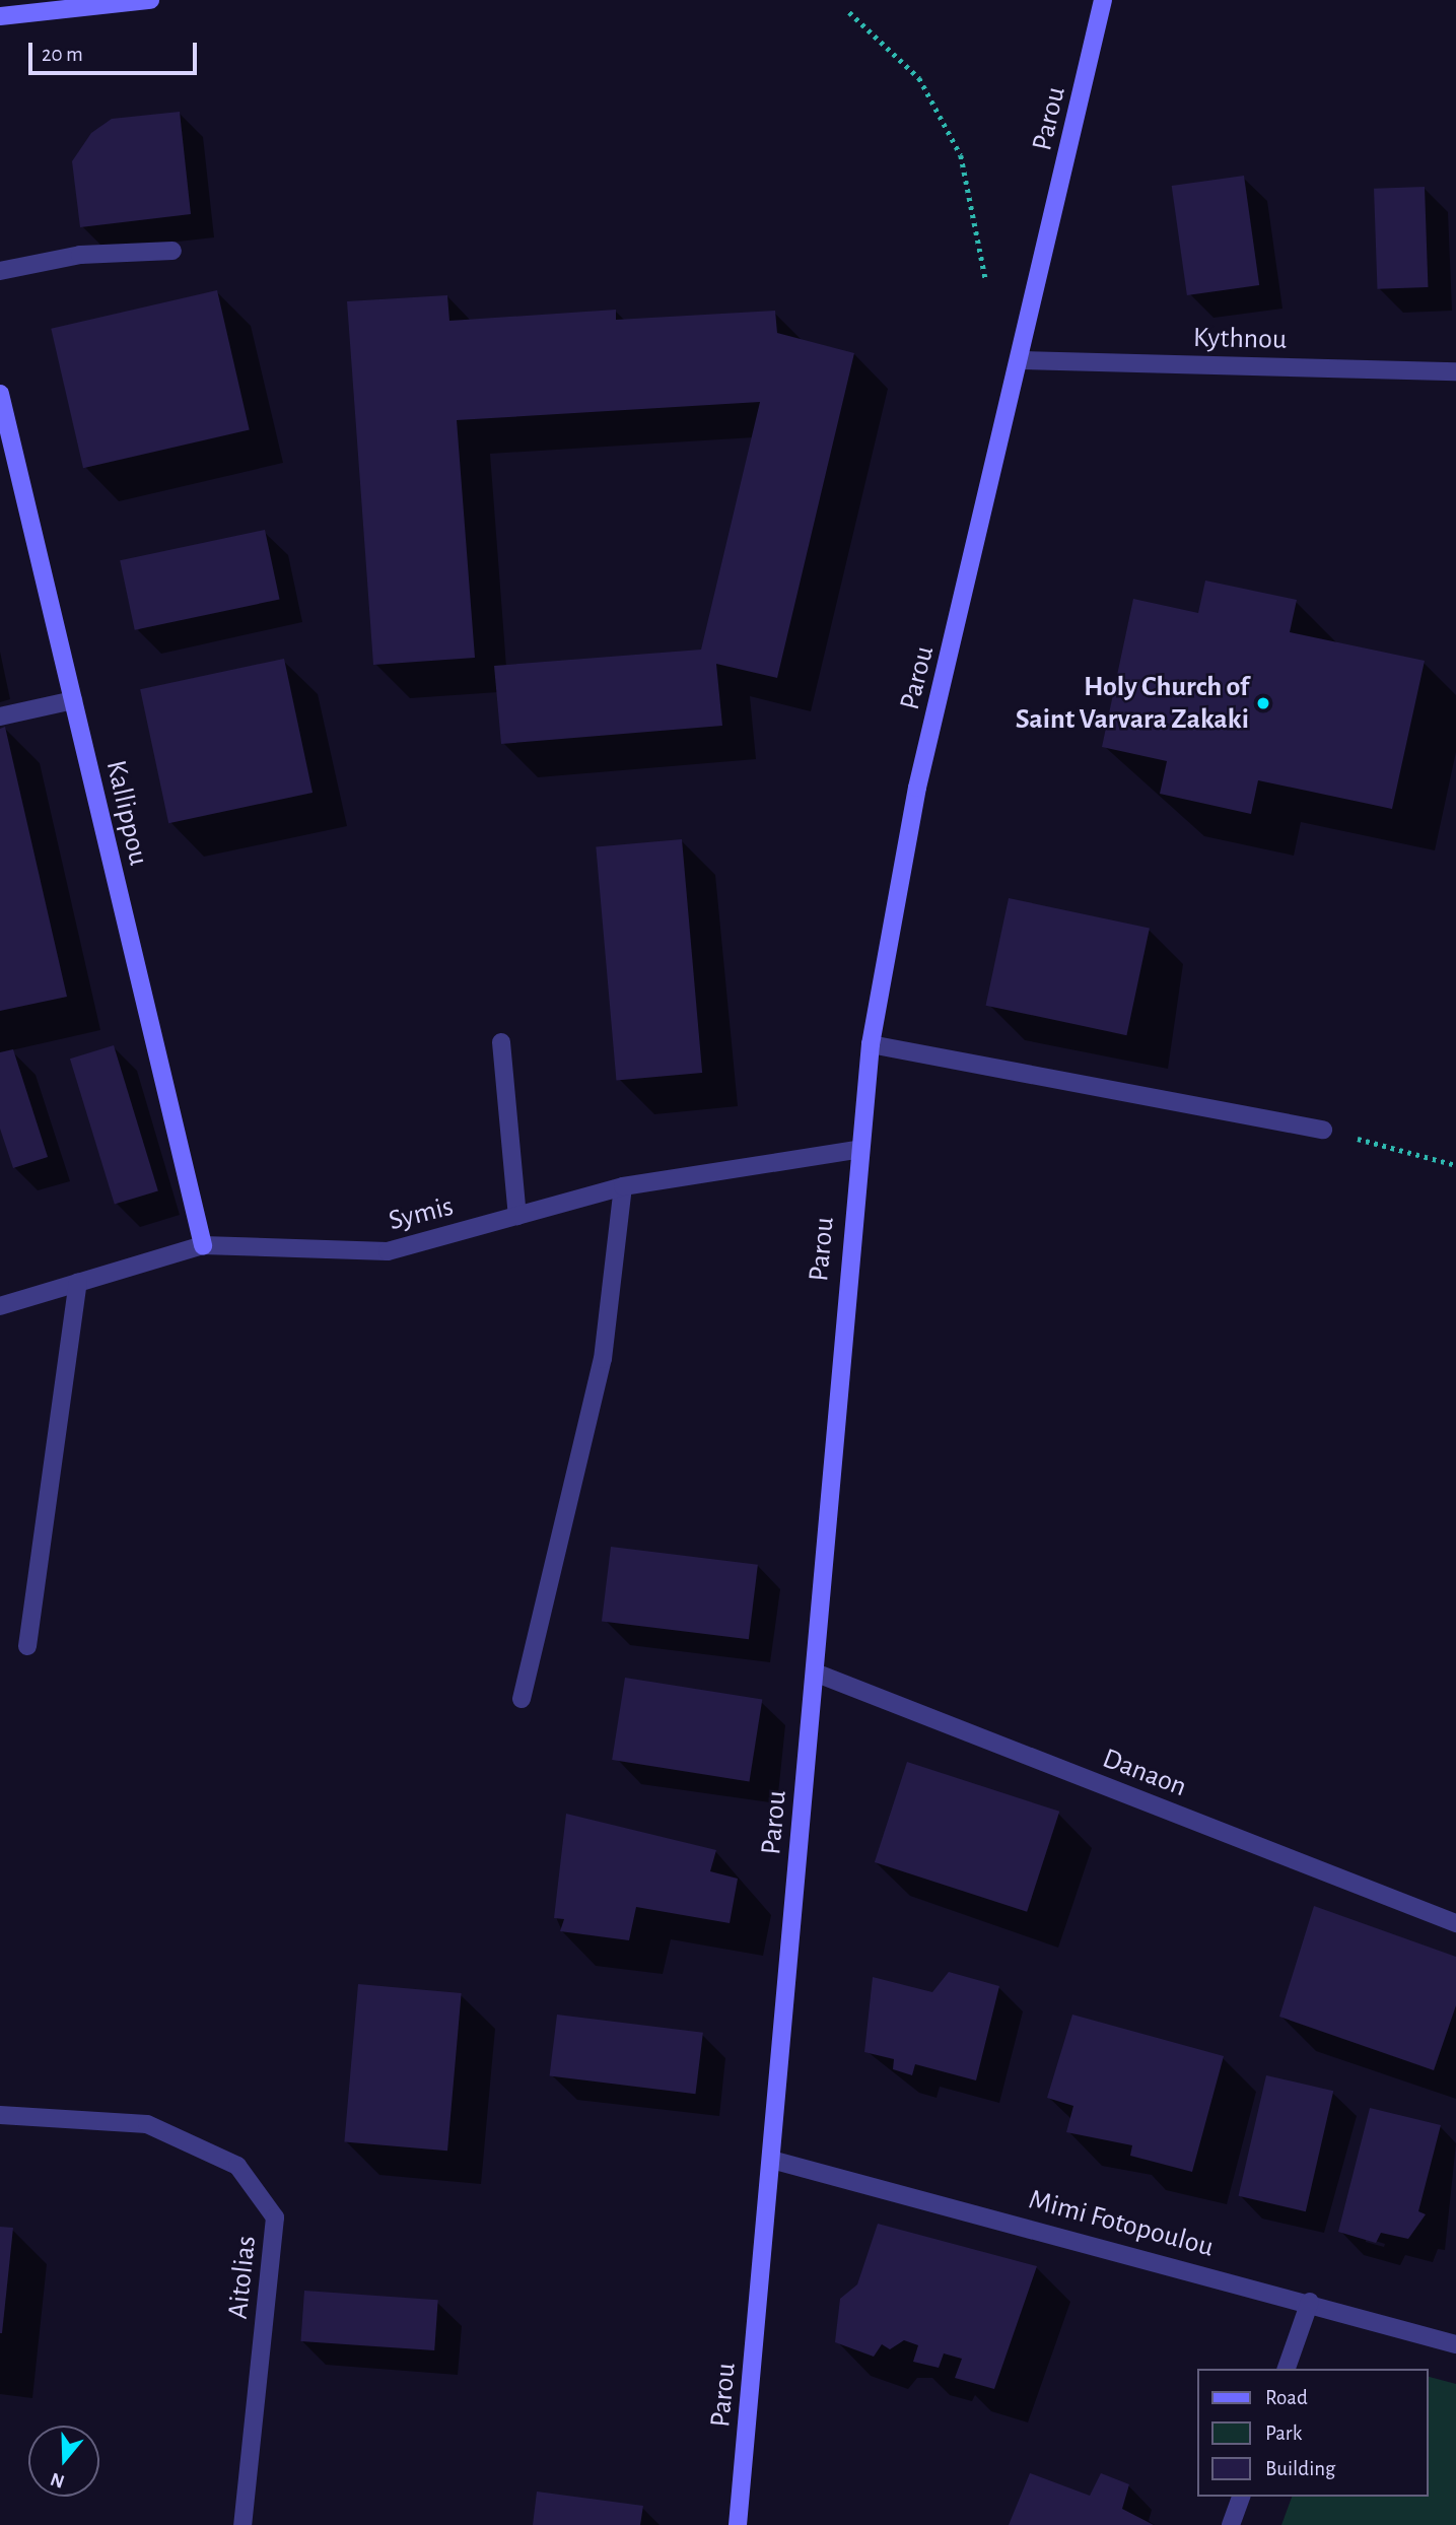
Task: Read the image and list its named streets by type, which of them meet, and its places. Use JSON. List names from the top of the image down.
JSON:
{
  "streets": {
    "street": [
      "Parou",
      "Kythnou",
      "Kallippou",
      "Symis",
      "Danaon",
      "Mimi Fotopoulou",
      "Aitolias"
    ]
  },
  "crossings": [
    ["Parou", "Kythnou"],
    ["Parou", "Symis"],
    ["Parou", "Danaon"],
    ["Parou", "Mimi Fotopoulou"],
    ["Kallippou", "Symis"]
  ],
  "places": ["Holy Church of Saint Varvara Zakaki"],
  "legend": ["Road", "Park", "Building"],
  "scale_bar": "20 m",
  "north": "bottom"
}
